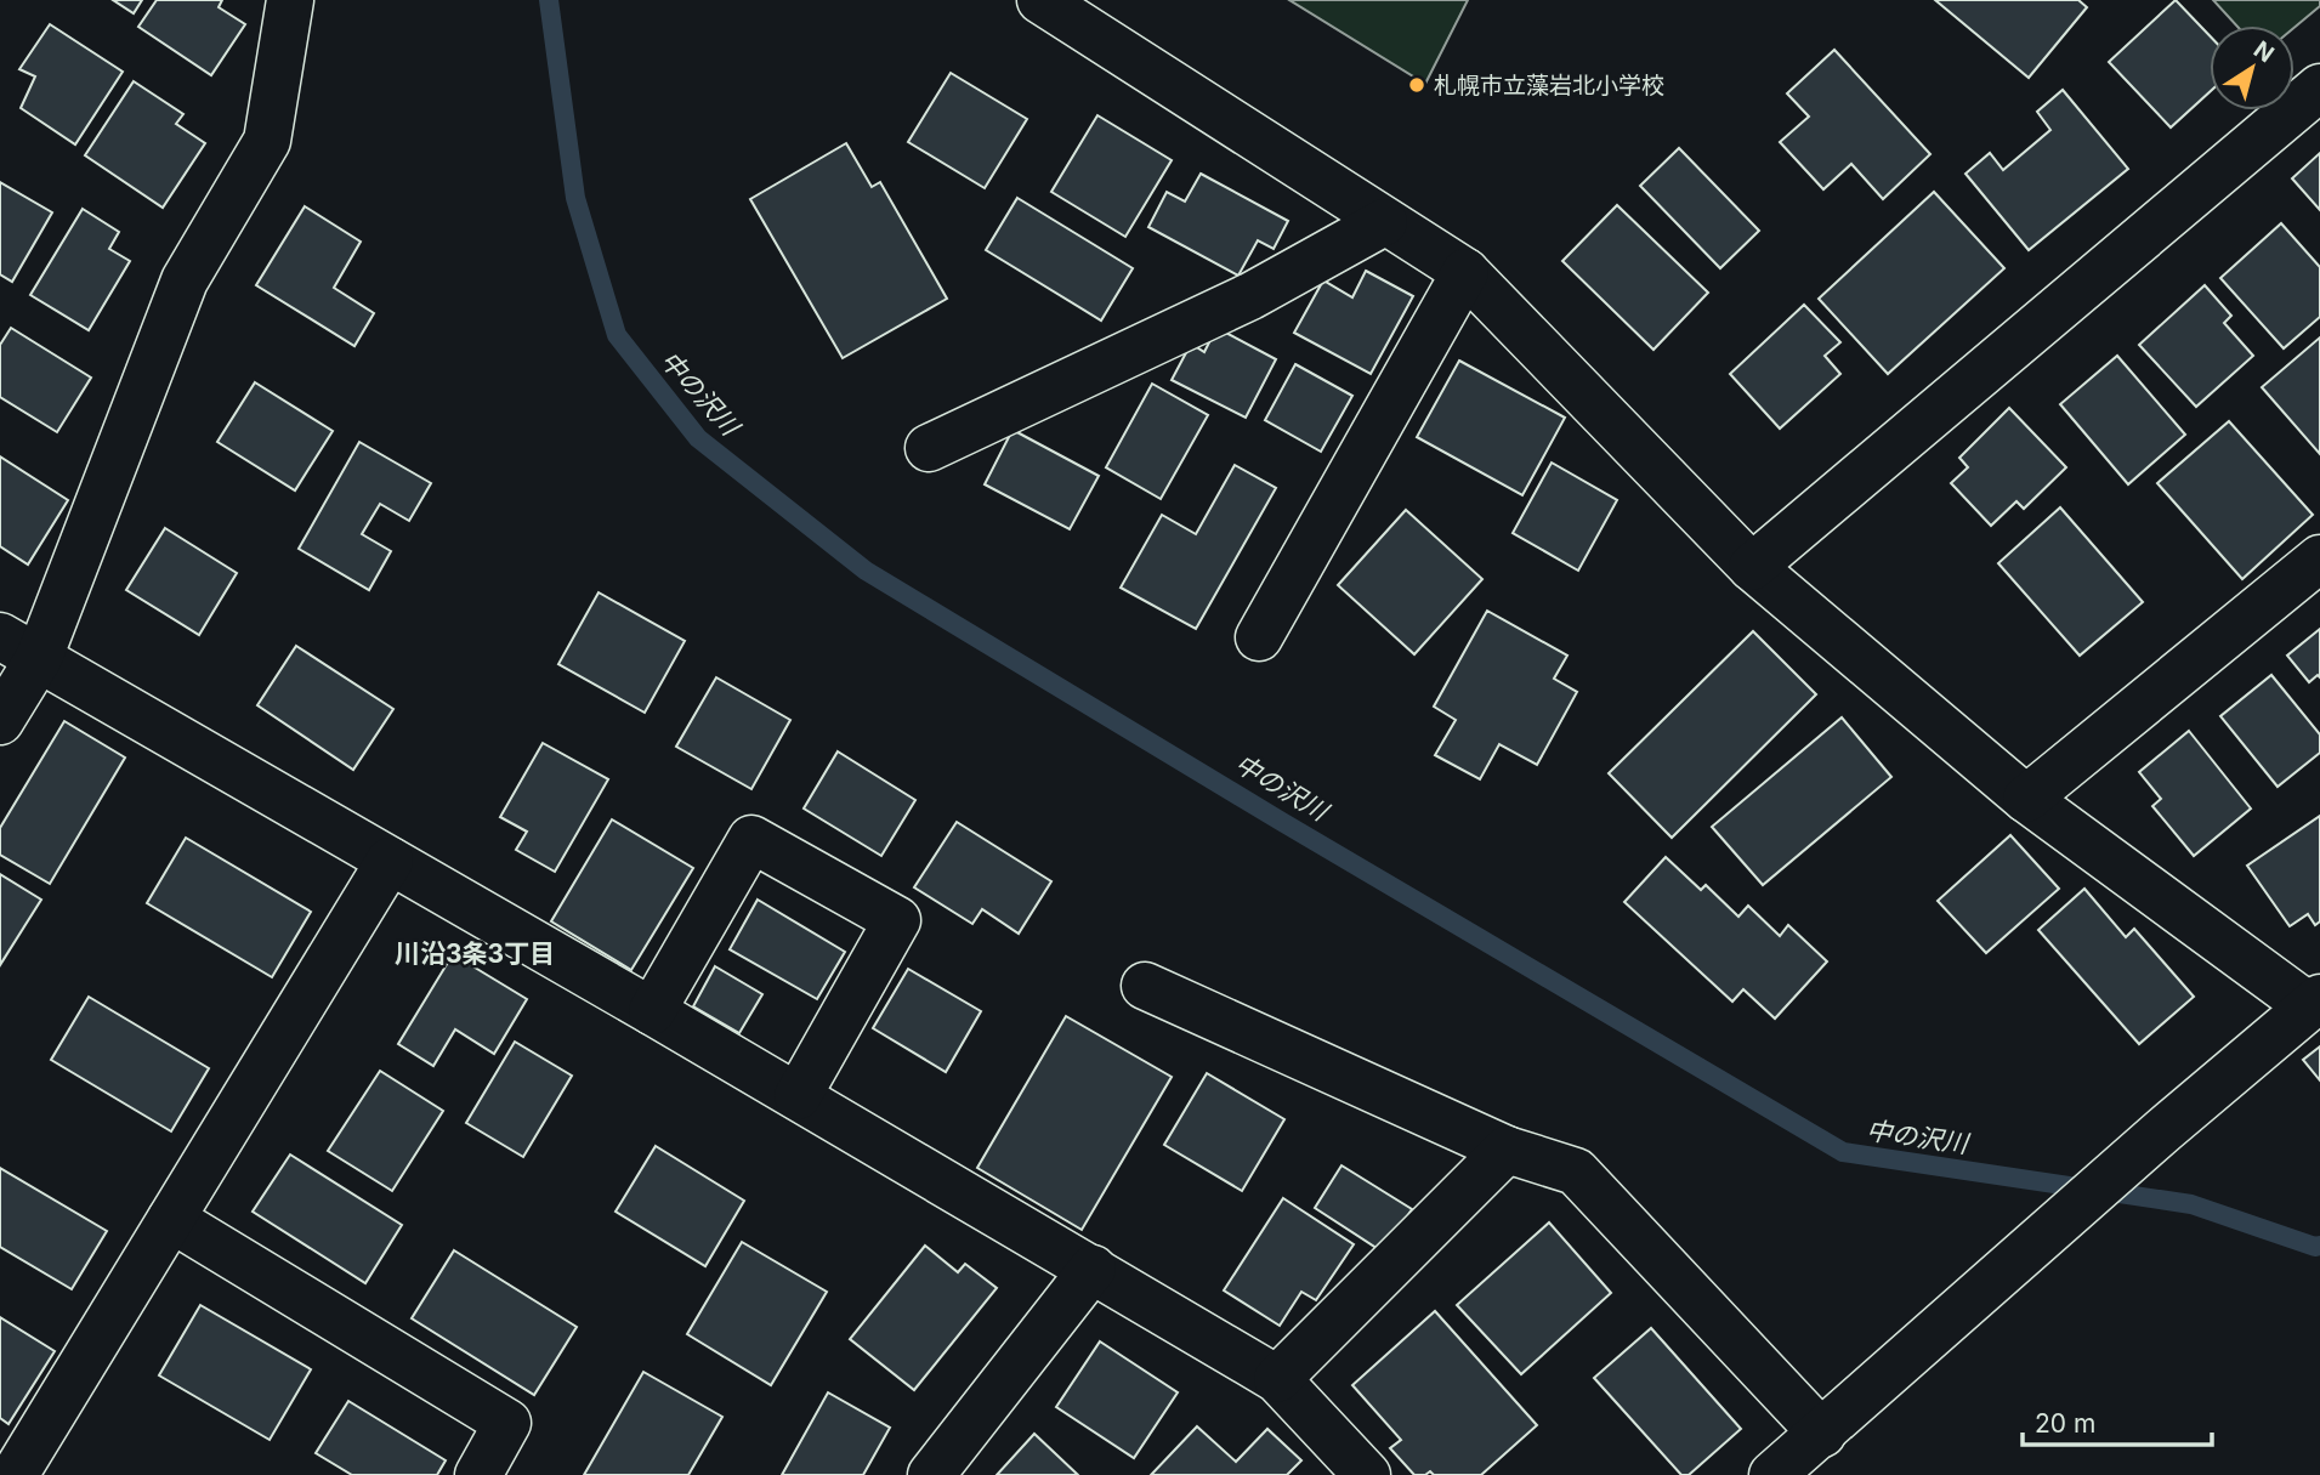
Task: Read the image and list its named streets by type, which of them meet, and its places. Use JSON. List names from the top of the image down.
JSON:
{
  "districts": ["川沿3条3丁目"],
  "water": ["中の沢川"],
  "places": ["札幌市立藻岩北小学校"],
  "scale_bar": "20 m",
  "north": "top right"
}
